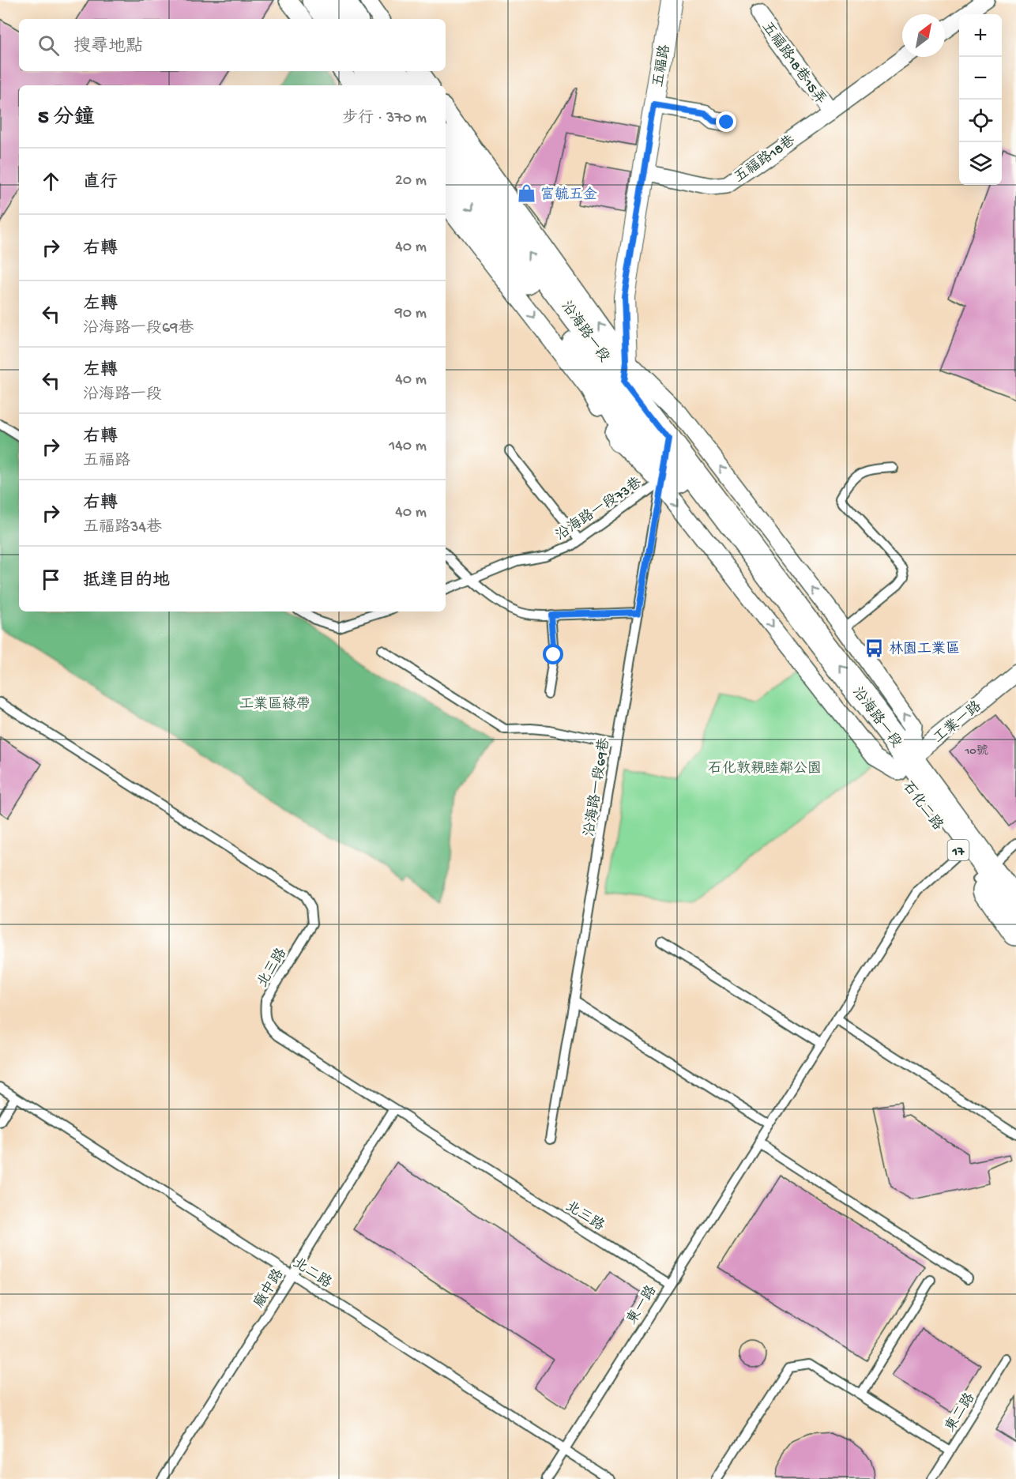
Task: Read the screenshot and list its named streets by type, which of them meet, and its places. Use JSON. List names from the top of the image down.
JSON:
{
  "streets": {
    "main road": ["沿海路一段", "石化二路", "17"],
    "street": [
      "五福路18巷15弄",
      "五福路",
      "五福路18巷",
      "工業一路"
    ],
    "lane": [
      "沿海路一段73巷",
      "沿海路一段69巷",
      "北三路",
      "北二路",
      "廠中路",
      "東一路",
      "東二路"
    ]
  },
  "crossings": [
    ["五福路18巷15弄", "五福路18巷"],
    ["五福路", "五福路18巷"],
    ["五福路", "沿海路一段"],
    ["沿海路一段", "沿海路一段73巷"],
    ["沿海路一段", "工業一路"],
    ["沿海路一段", "沿海路一段69巷"],
    ["沿海路一段", "石化二路"],
    ["沿海路一段73巷", "沿海路一段69巷"],
    ["工業一路", "石化二路"],
    ["石化二路", "東一路"],
    ["北三路", "廠中路"],
    ["北三路", "東一路"],
    ["北二路", "廠中路"],
    ["北二路", "東一路"]
  ],
  "parks": ["工業區綠帶", "石化敦親睦鄰公園"],
  "places": {
    "shop": ["富毓五金"],
    "bus stop": ["林園工業區"]
  },
  "house_numbers": ["10號"],
  "north": "top right",
  "page": {
    "map_buttons": ["+", "−"],
    "search": "搜尋地點",
    "heading": ["5 分鐘", "步行 · 370 m"],
    "list": [
      ["直行", "20 m"],
      ["右轉", "40 m"],
      ["左轉", "沿海路一段69巷", "90 m"],
      ["左轉", "沿海路一段", "40 m"],
      ["右轉", "五福路", "140 m"],
      ["右轉", "五福路34巷", "40 m"],
      "抵達目的地"
    ]
  }
}
